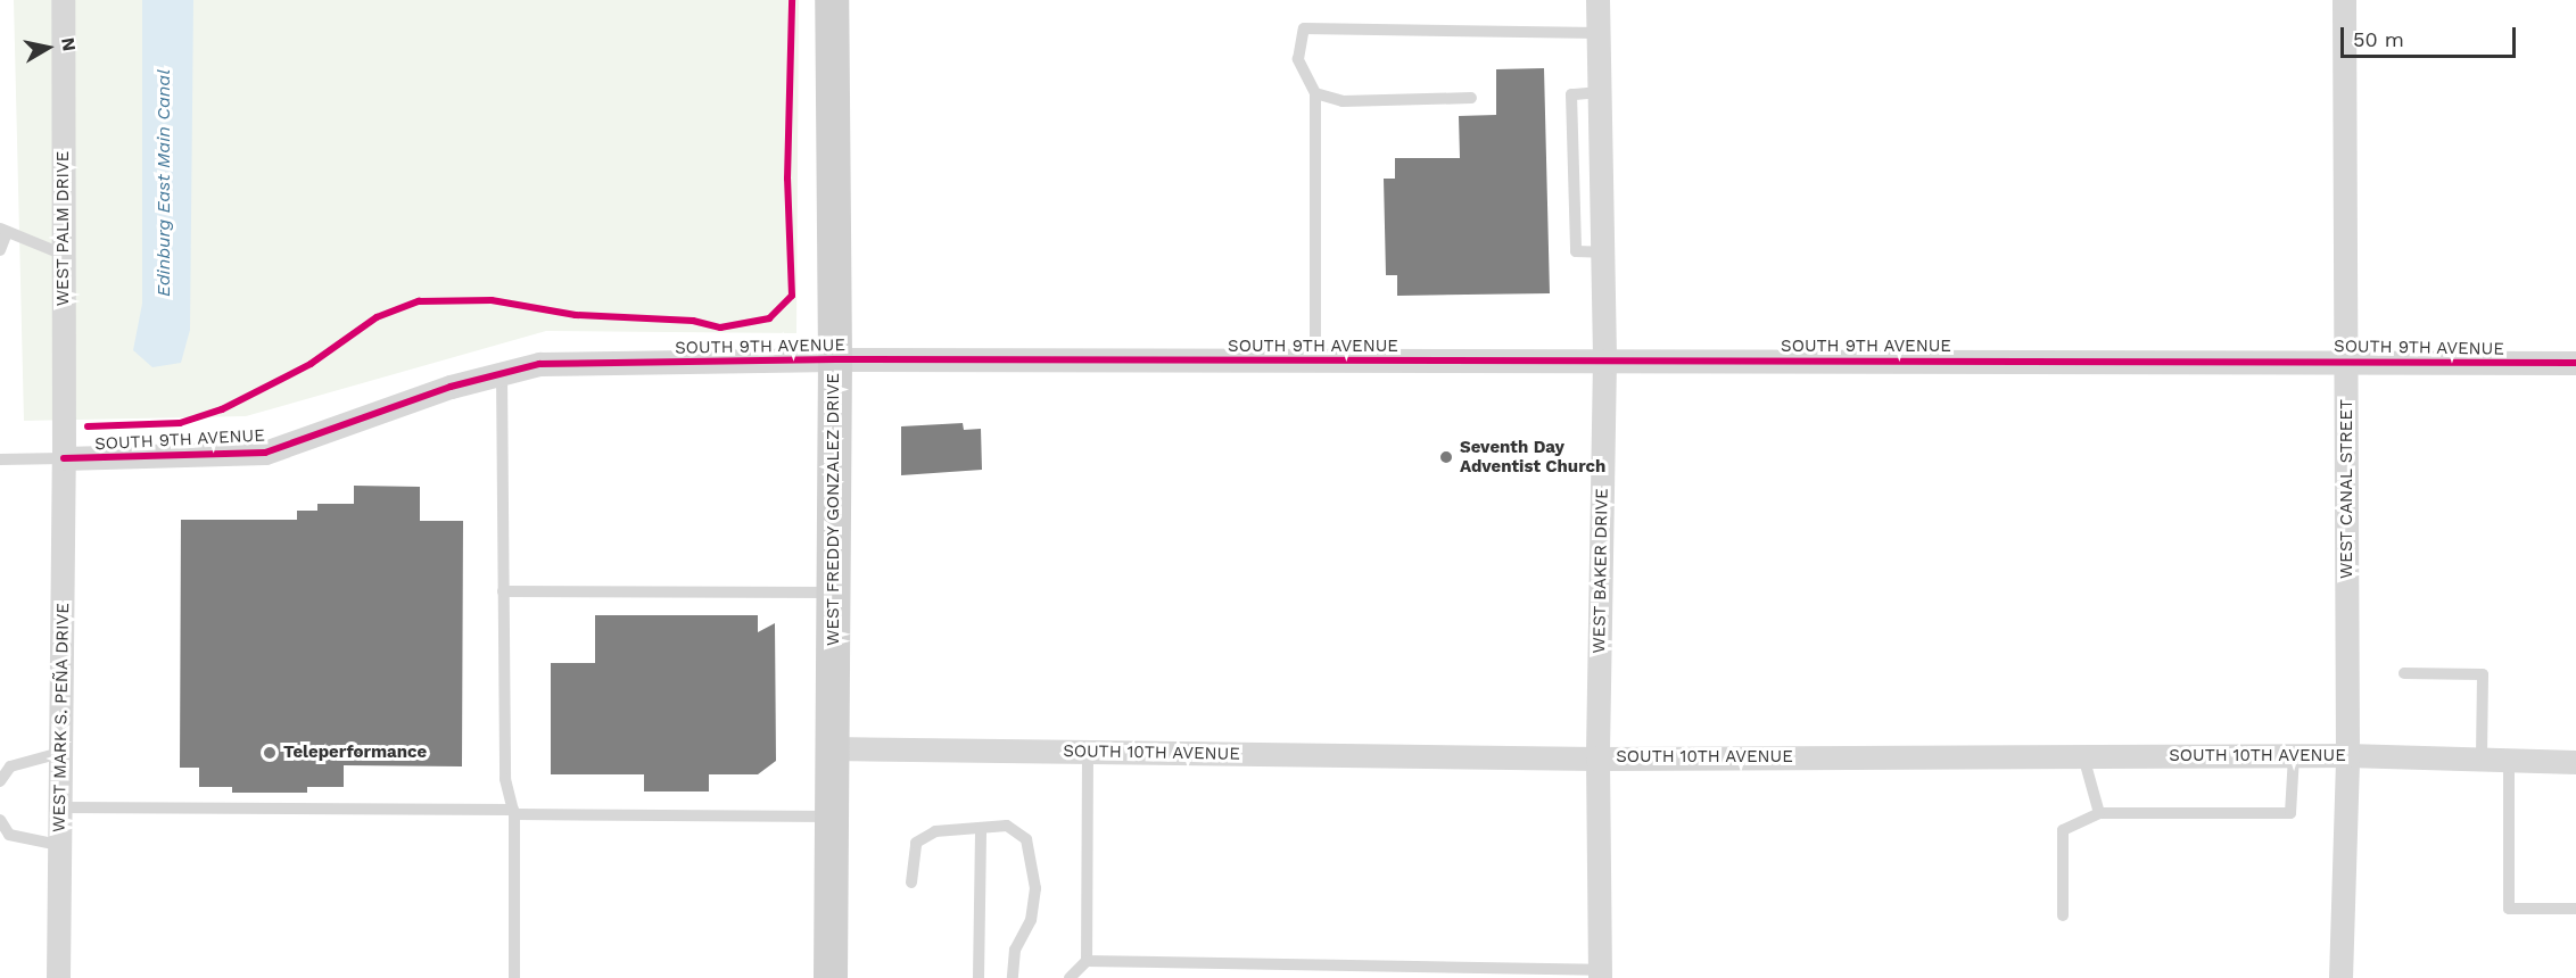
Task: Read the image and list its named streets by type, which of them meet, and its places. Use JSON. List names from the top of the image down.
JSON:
{
  "streets": {
    "main road": ["WEST FREDDY GONZALEZ DRIVE"],
    "street": [
      "WEST PALM DRIVE",
      "SOUTH 9TH AVENUE",
      "WEST CANAL STREET",
      "WEST BAKER DRIVE",
      "WEST MARK S. PEÑA DRIVE",
      "SOUTH 10TH AVENUE"
    ]
  },
  "crossings": [
    ["WEST PALM DRIVE", "SOUTH 9TH AVENUE"],
    ["WEST PALM DRIVE", "WEST MARK S. PEÑA DRIVE"],
    ["SOUTH 9TH AVENUE", "WEST CANAL STREET"],
    ["SOUTH 9TH AVENUE", "WEST FREDDY GONZALEZ DRIVE"],
    ["SOUTH 9TH AVENUE", "WEST BAKER DRIVE"],
    ["SOUTH 9TH AVENUE", "WEST MARK S. PEÑA DRIVE"],
    ["WEST CANAL STREET", "SOUTH 10TH AVENUE"],
    ["WEST FREDDY GONZALEZ DRIVE", "SOUTH 10TH AVENUE"],
    ["WEST BAKER DRIVE", "SOUTH 10TH AVENUE"]
  ],
  "water": ["Edinburg East Main Canal"],
  "places": ["Seventh Day Adventist Church", "Teleperformance"],
  "scale_bar": "50 m",
  "north": "right"
}
